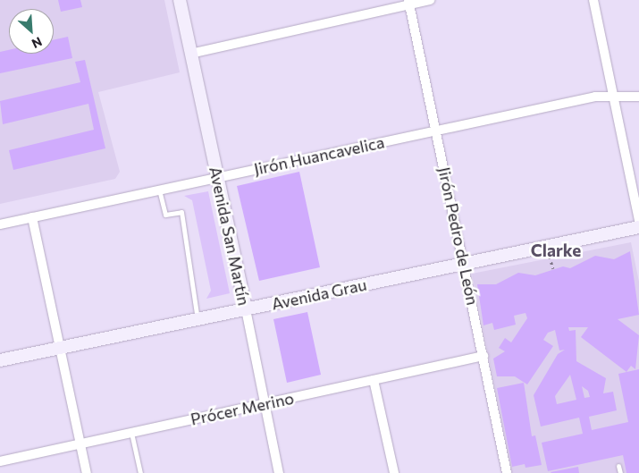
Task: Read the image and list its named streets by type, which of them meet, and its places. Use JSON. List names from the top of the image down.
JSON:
{
  "streets": {
    "main road": ["Avenida San Martín", "Avenida Grau"],
    "street": ["Jirón Huancavelica", "Jirón Pedro de León", "Prócer Merino"]
  },
  "crossings": [
    ["Jirón Huancavelica", "Avenida San Martín"],
    ["Jirón Huancavelica", "Jirón Pedro de León"],
    ["Avenida San Martín", "Avenida Grau"],
    ["Avenida San Martín", "Prócer Merino"],
    ["Jirón Pedro de León", "Avenida Grau"],
    ["Jirón Pedro de León", "Prócer Merino"]
  ],
  "districts": ["Clarke"],
  "north": "bottom right"
}
